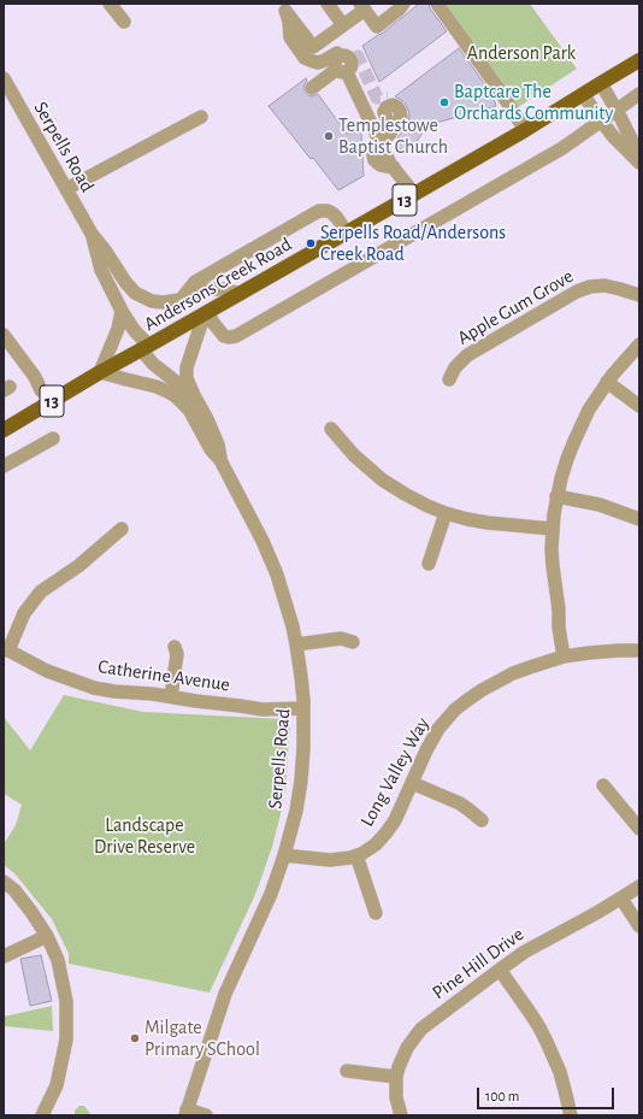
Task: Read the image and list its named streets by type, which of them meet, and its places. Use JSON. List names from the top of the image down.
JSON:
{
  "streets": {
    "main road": ["13", "Andersons Creek Road"],
    "street": [
      "Serpells Road",
      "Apple Gum Grove",
      "Catherine Avenue",
      "Long Valley Way",
      "Pine Hill Drive"
    ]
  },
  "crossings": [
    ["Serpells Road", "Andersons Creek Road"],
    ["Serpells Road", "Catherine Avenue"],
    ["Serpells Road", "Long Valley Way"]
  ],
  "parks": ["Anderson Park", "Landscape Drive Reserve"],
  "places": [
    "Baptcare The Orchards Community",
    "Templestowe Baptist Church",
    "Serpells Road/Andersons Creek Road",
    "Milgate Primary SChool"
  ],
  "scale_bar": "100 m"
}
